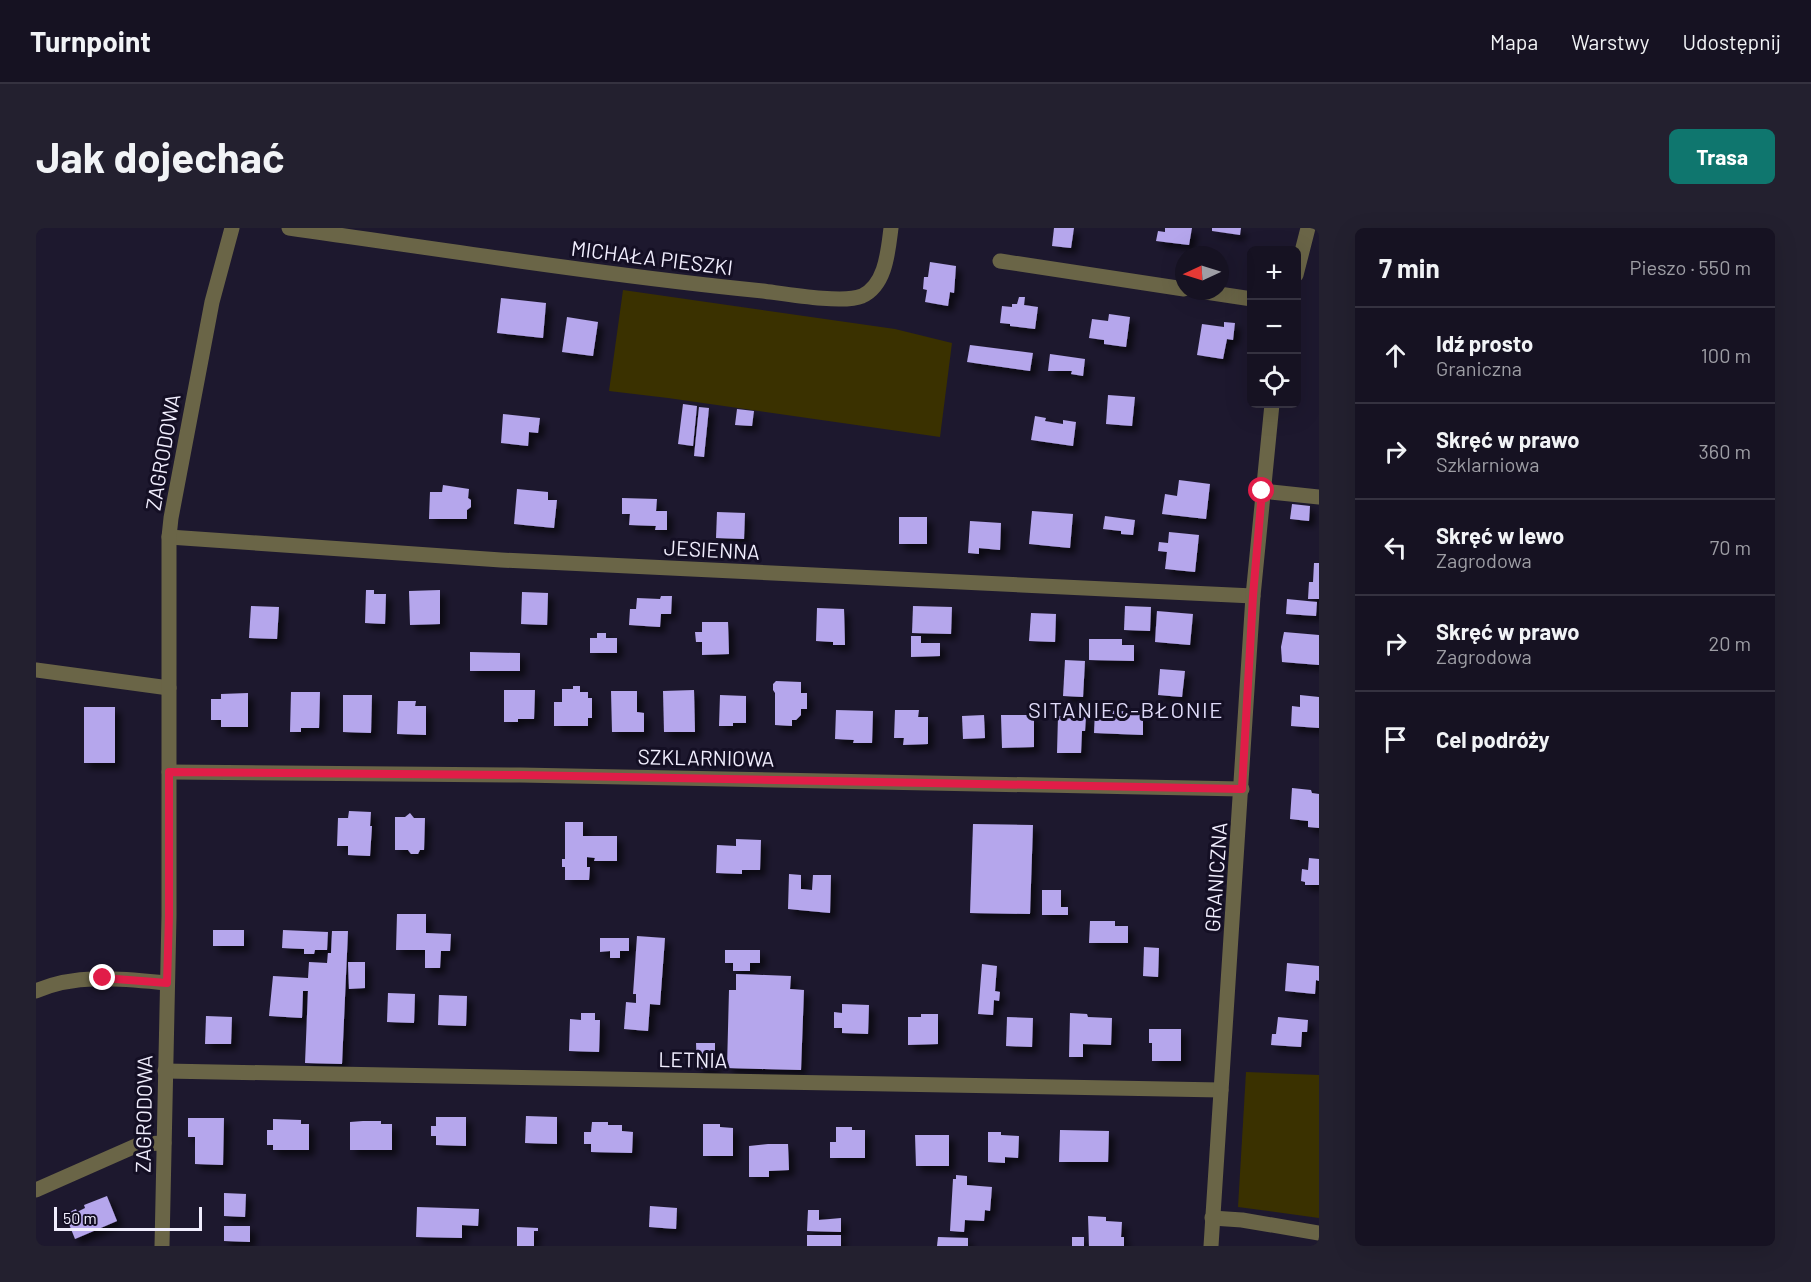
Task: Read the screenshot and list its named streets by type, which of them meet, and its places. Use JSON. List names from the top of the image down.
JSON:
{
  "streets": {
    "street": [
      "MICHAŁA PIESZKI",
      "ZAGRODOWA",
      "JESIENNA",
      "SZKLARNIOWA",
      "GRANICZNA",
      "LETNIA"
    ]
  },
  "crossings": [
    ["ZAGRODOWA", "JESIENNA"],
    ["ZAGRODOWA", "SZKLARNIOWA"],
    ["ZAGRODOWA", "LETNIA"],
    ["JESIENNA", "GRANICZNA"],
    ["SZKLARNIOWA", "GRANICZNA"],
    ["GRANICZNA", "LETNIA"]
  ],
  "districts": ["SITANIEC-BŁONIE"],
  "scale_bar": "50 m",
  "north": "left",
  "page": {
    "header": "Turnpoint",
    "nav": ["Mapa", "Warstwy", "Udostępnij"],
    "buttons": "Trasa",
    "title": "Jak dojechać",
    "heading": ["7 min", "Pieszo · 550 m"],
    "map_buttons": ["+", "−"],
    "list": [
      ["Idź prosto", "Graniczna", "100 m"],
      ["Skręć w prawo", "Szklarniowa", "360 m"],
      ["Skręć w lewo", "Zagrodowa", "70 m"],
      ["Skręć w prawo", "Zagrodowa", "20 m"],
      "Cel podróży"
    ],
    "scale": "50 m"
  }
}
